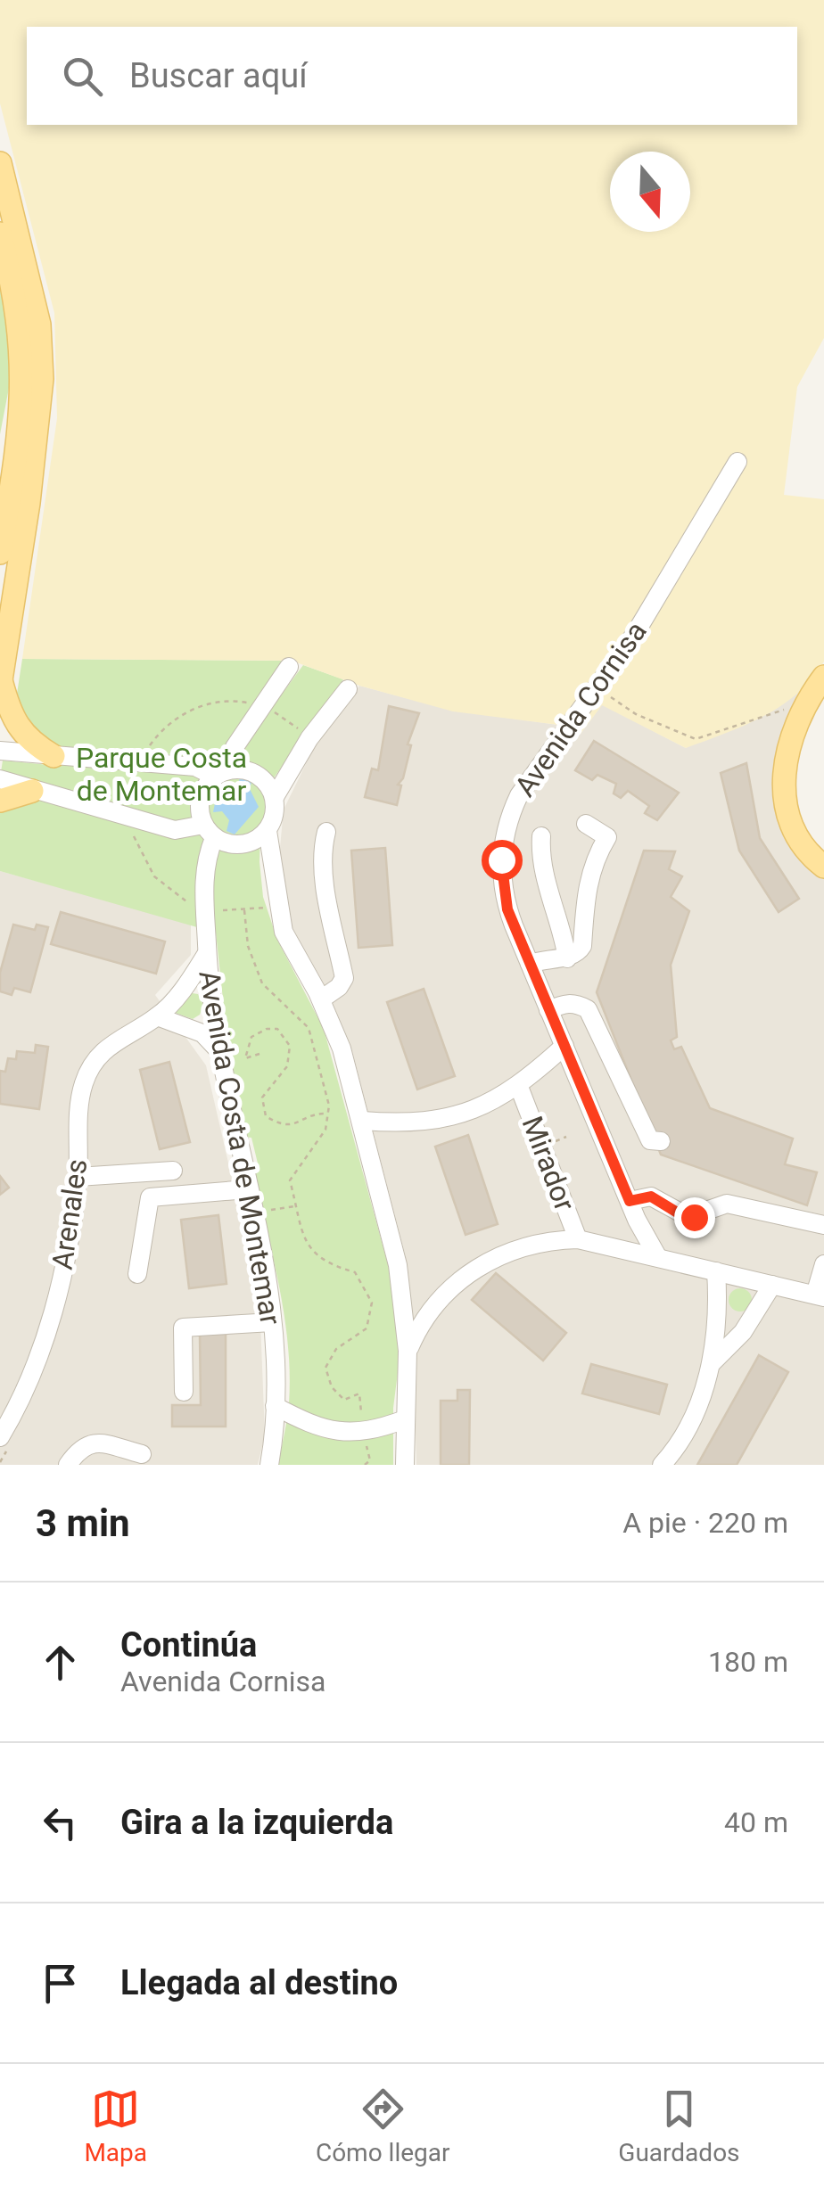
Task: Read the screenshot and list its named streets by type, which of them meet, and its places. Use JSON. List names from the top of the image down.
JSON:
{
  "streets": {
    "street": [
      "Avenida Cornisa",
      "Avenida Costa de Montemar",
      "Mirador",
      "Arenales"
    ]
  },
  "crossings": [
    ["Avenida Costa de Montemar", "Arenales"]
  ],
  "parks": ["Parque Costa de Montemar"],
  "north": "bottom",
  "page": {
    "search": "Buscar aquí",
    "heading": ["3 min", "A pie · 220 m"],
    "list": [
      ["Continúa", "Avenida Cornisa", "180 m"],
      ["Gira a la izquierda", "40 m"],
      "Llegada al destino"
    ],
    "nav": ["Mapa", "Cómo llegar", "Guardados"]
  }
}
